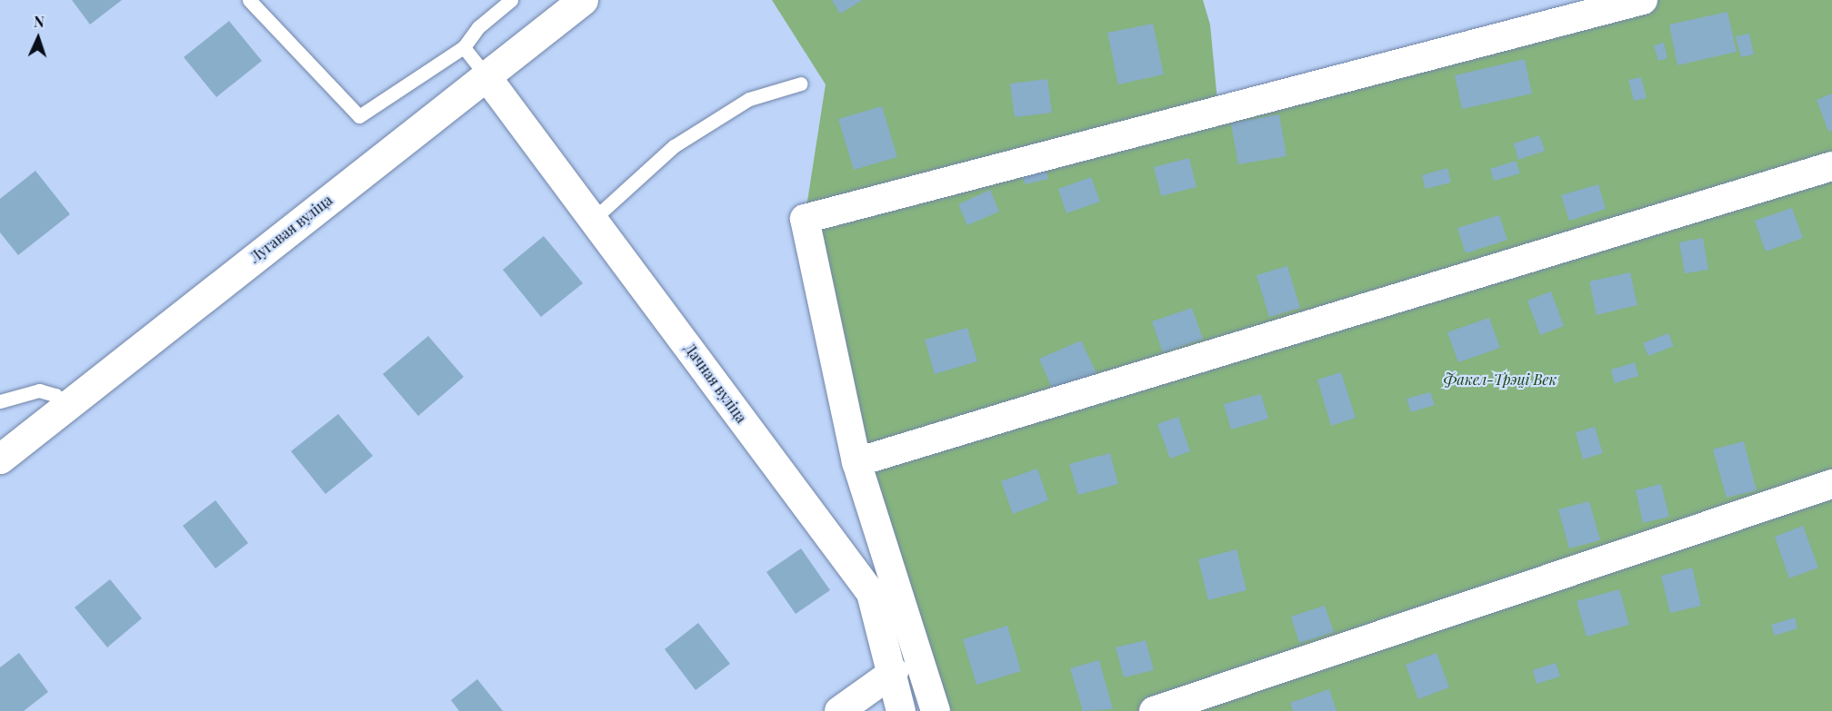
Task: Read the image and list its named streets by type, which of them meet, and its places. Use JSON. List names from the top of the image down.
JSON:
{
  "streets": {
    "street": ["Лугавая вуліца", "Дачная вуліца"]
  },
  "crossings": [
    ["Лугавая вуліца", "Дачная вуліца"]
  ],
  "parks": ["Факел-Трэці Век"],
  "north": "top"
}
